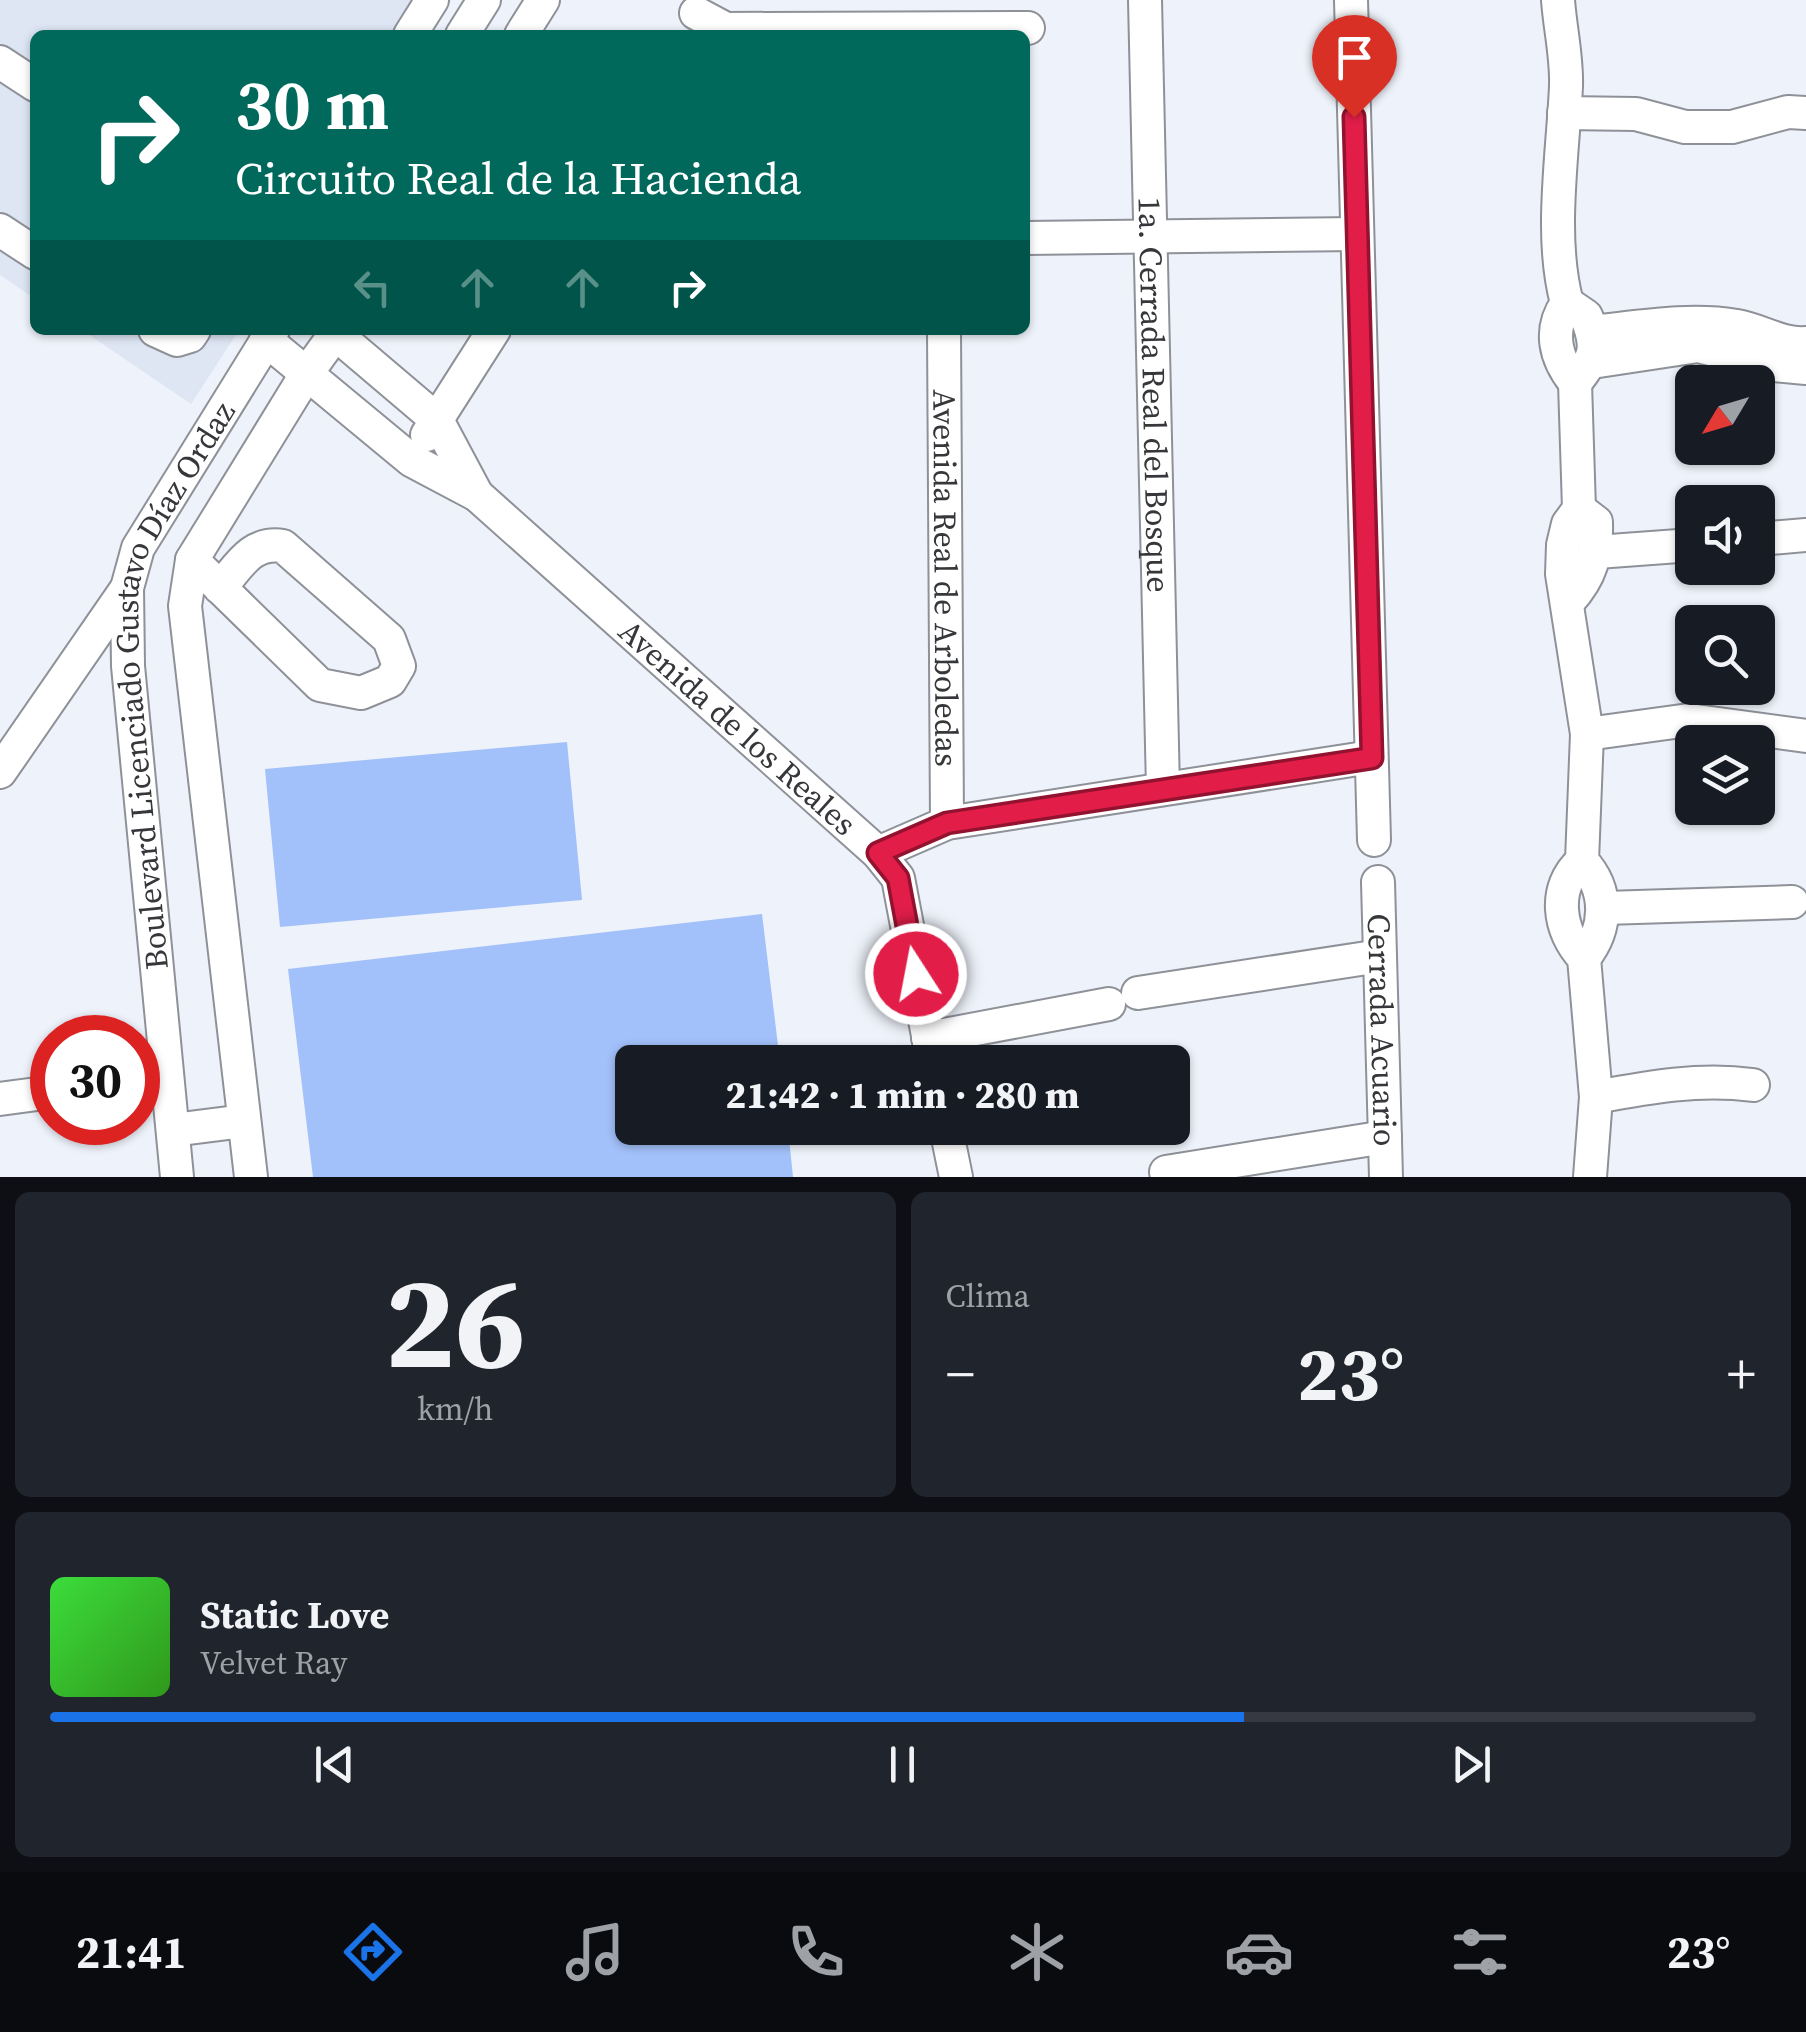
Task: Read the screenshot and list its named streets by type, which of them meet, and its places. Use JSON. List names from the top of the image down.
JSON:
{
  "streets": {
    "street": [
      "1a. Cerrada Real del Bosque",
      "Avenida Real de Arboledas",
      "Boulevard Licenciado Gustavo Díaz Ordaz",
      "Avenida de los Reales",
      "Cerrada Acuario"
    ]
  },
  "crossings": [
    ["Boulevard Licenciado Gustavo Díaz Ordaz", "Avenida de los Reales"]
  ],
  "north": "bottom left",
  "page": {
    "turn": ["30 m", "Circuito Real de la Hacienda"],
    "limit": "30",
    "trip": "21:42 · 1 min · 280 m",
    "tile": [
      ["26", "km/h"],
      "Clima"
    ],
    "heat": ["−", "23°", "+"],
    "song": ["Static Love", "Velvet Ray"],
    "tabs": ["21:41", "23°"]
  }
}
